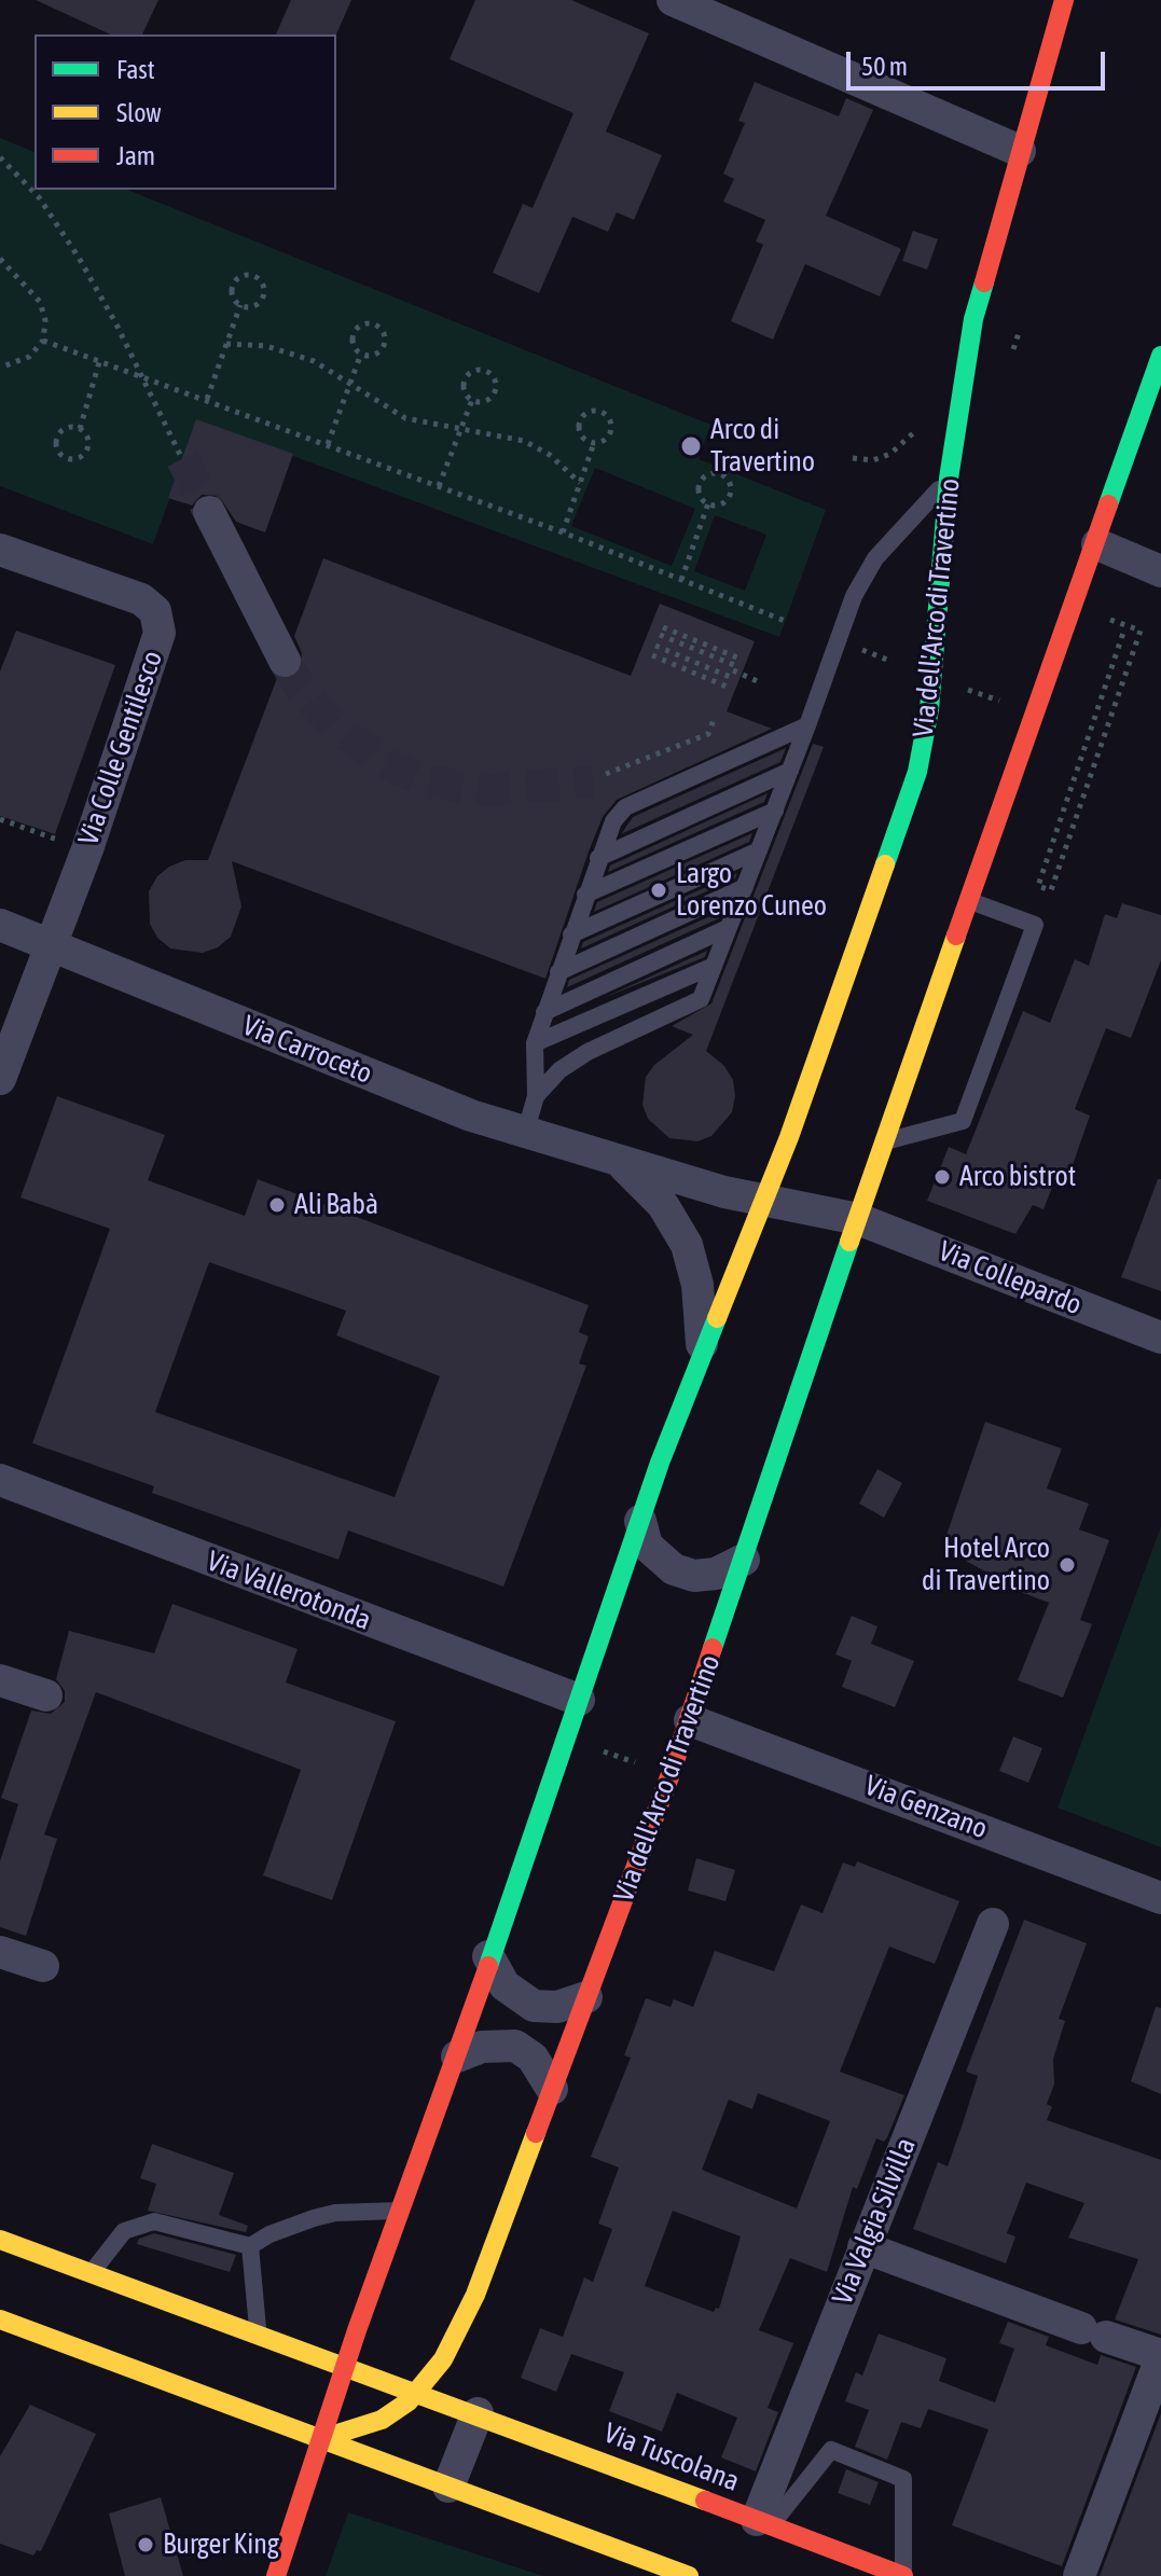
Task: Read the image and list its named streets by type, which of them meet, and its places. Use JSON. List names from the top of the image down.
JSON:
{
  "streets": {
    "main road": ["Via dell'Arco di Travertino", "Via Tuscolana"],
    "street": [
      "Via Colle Gentilesco",
      "Via Carroceto",
      "Via Collepardo",
      "Via Vallerotonda",
      "Via Genzano",
      "Via Valgia Silvilla"
    ]
  },
  "crossings": [
    ["Via dell'Arco di Travertino", "Via Carroceto"],
    ["Via dell'Arco di Travertino", "Via Collepardo"],
    ["Via dell'Arco di Travertino", "Via Vallerotonda"],
    ["Via dell'Arco di Travertino", "Via Genzano"],
    ["Via dell'Arco di Travertino", "Via Tuscolana"],
    ["Via Colle Gentilesco", "Via Carroceto"],
    ["Via Valgia Silvilla", "Via Tuscolana"]
  ],
  "places": [
    "Arco di Travertino",
    "Largo Lorenzo Cuneo",
    "Arco bistrot",
    "Ali Babà",
    "Hotel Arco di Travertino",
    "Burger King"
  ],
  "legend": ["Fast", "Slow", "Jam"],
  "scale_bar": "50 m"
}
